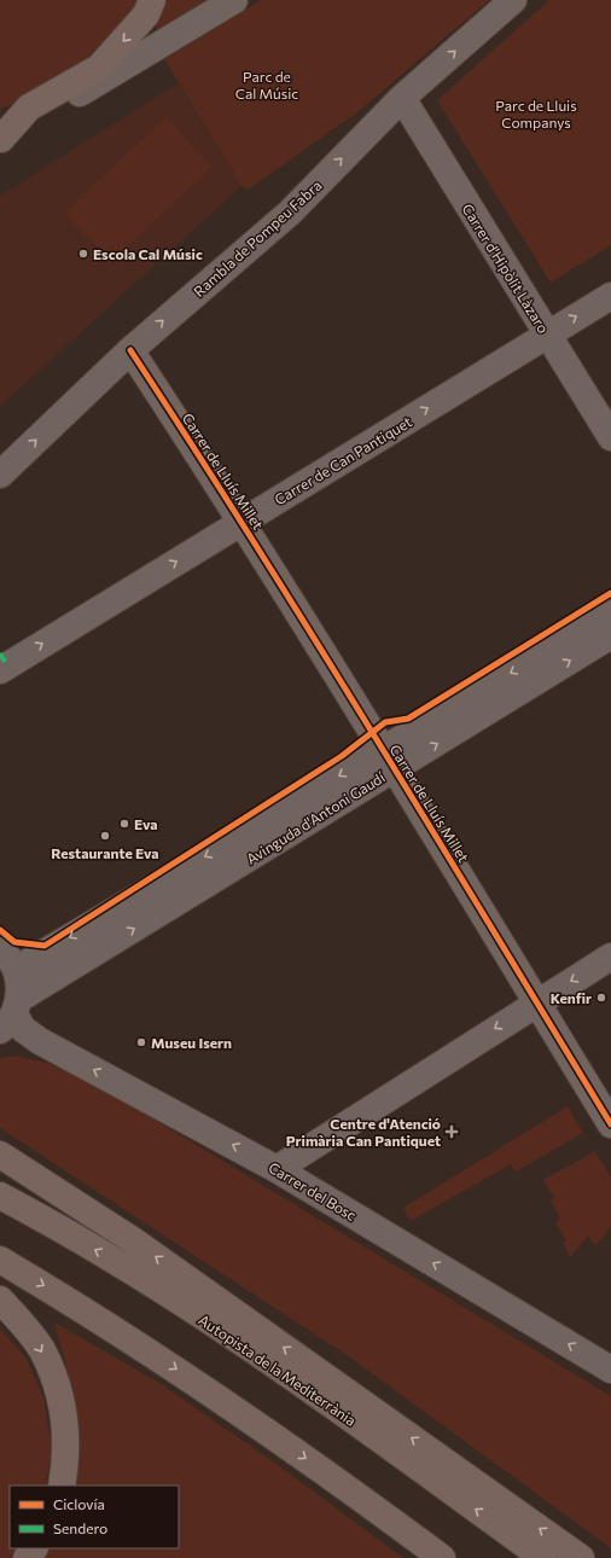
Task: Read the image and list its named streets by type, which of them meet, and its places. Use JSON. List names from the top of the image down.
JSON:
{
  "streets": {
    "highway": ["Autopista de la Mediterrània"],
    "street": [
      "Rambla de Pompeu Fabra",
      "Carrer d'Hipòlit Làzaro",
      "Carrer de Can Pantiquet",
      "Carrer de Lluís Millet",
      "Avinguda d'Antoni Gaudí",
      "Carrer del Bosc"
    ]
  },
  "crossings": [
    ["Rambla de Pompeu Fabra", "Carrer d'Hipòlit Làzaro"],
    ["Rambla de Pompeu Fabra", "Carrer de Lluís Millet"],
    ["Carrer d'Hipòlit Làzaro", "Carrer de Can Pantiquet"],
    ["Carrer de Can Pantiquet", "Carrer de Lluís Millet"],
    ["Carrer de Lluís Millet", "Avinguda d'Antoni Gaudí"],
    ["Avinguda d'Antoni Gaudí", "Carrer del Bosc"]
  ],
  "one_way": ["Carrer de Can Pantiquet", "Carrer del Bosc"],
  "parks": ["Parc de Cal Músic", "Parc de Lluis Companys"],
  "places": {
    "other": [
      "Escola Cal Músic",
      "Eva",
      "Restaurante Eva",
      "Kenfir",
      "Museu Isern"
    ],
    "health": ["Centre d'Atenció Primària Can Pantiquet"]
  },
  "legend": ["Ciclovía", "Sendero"]
}
